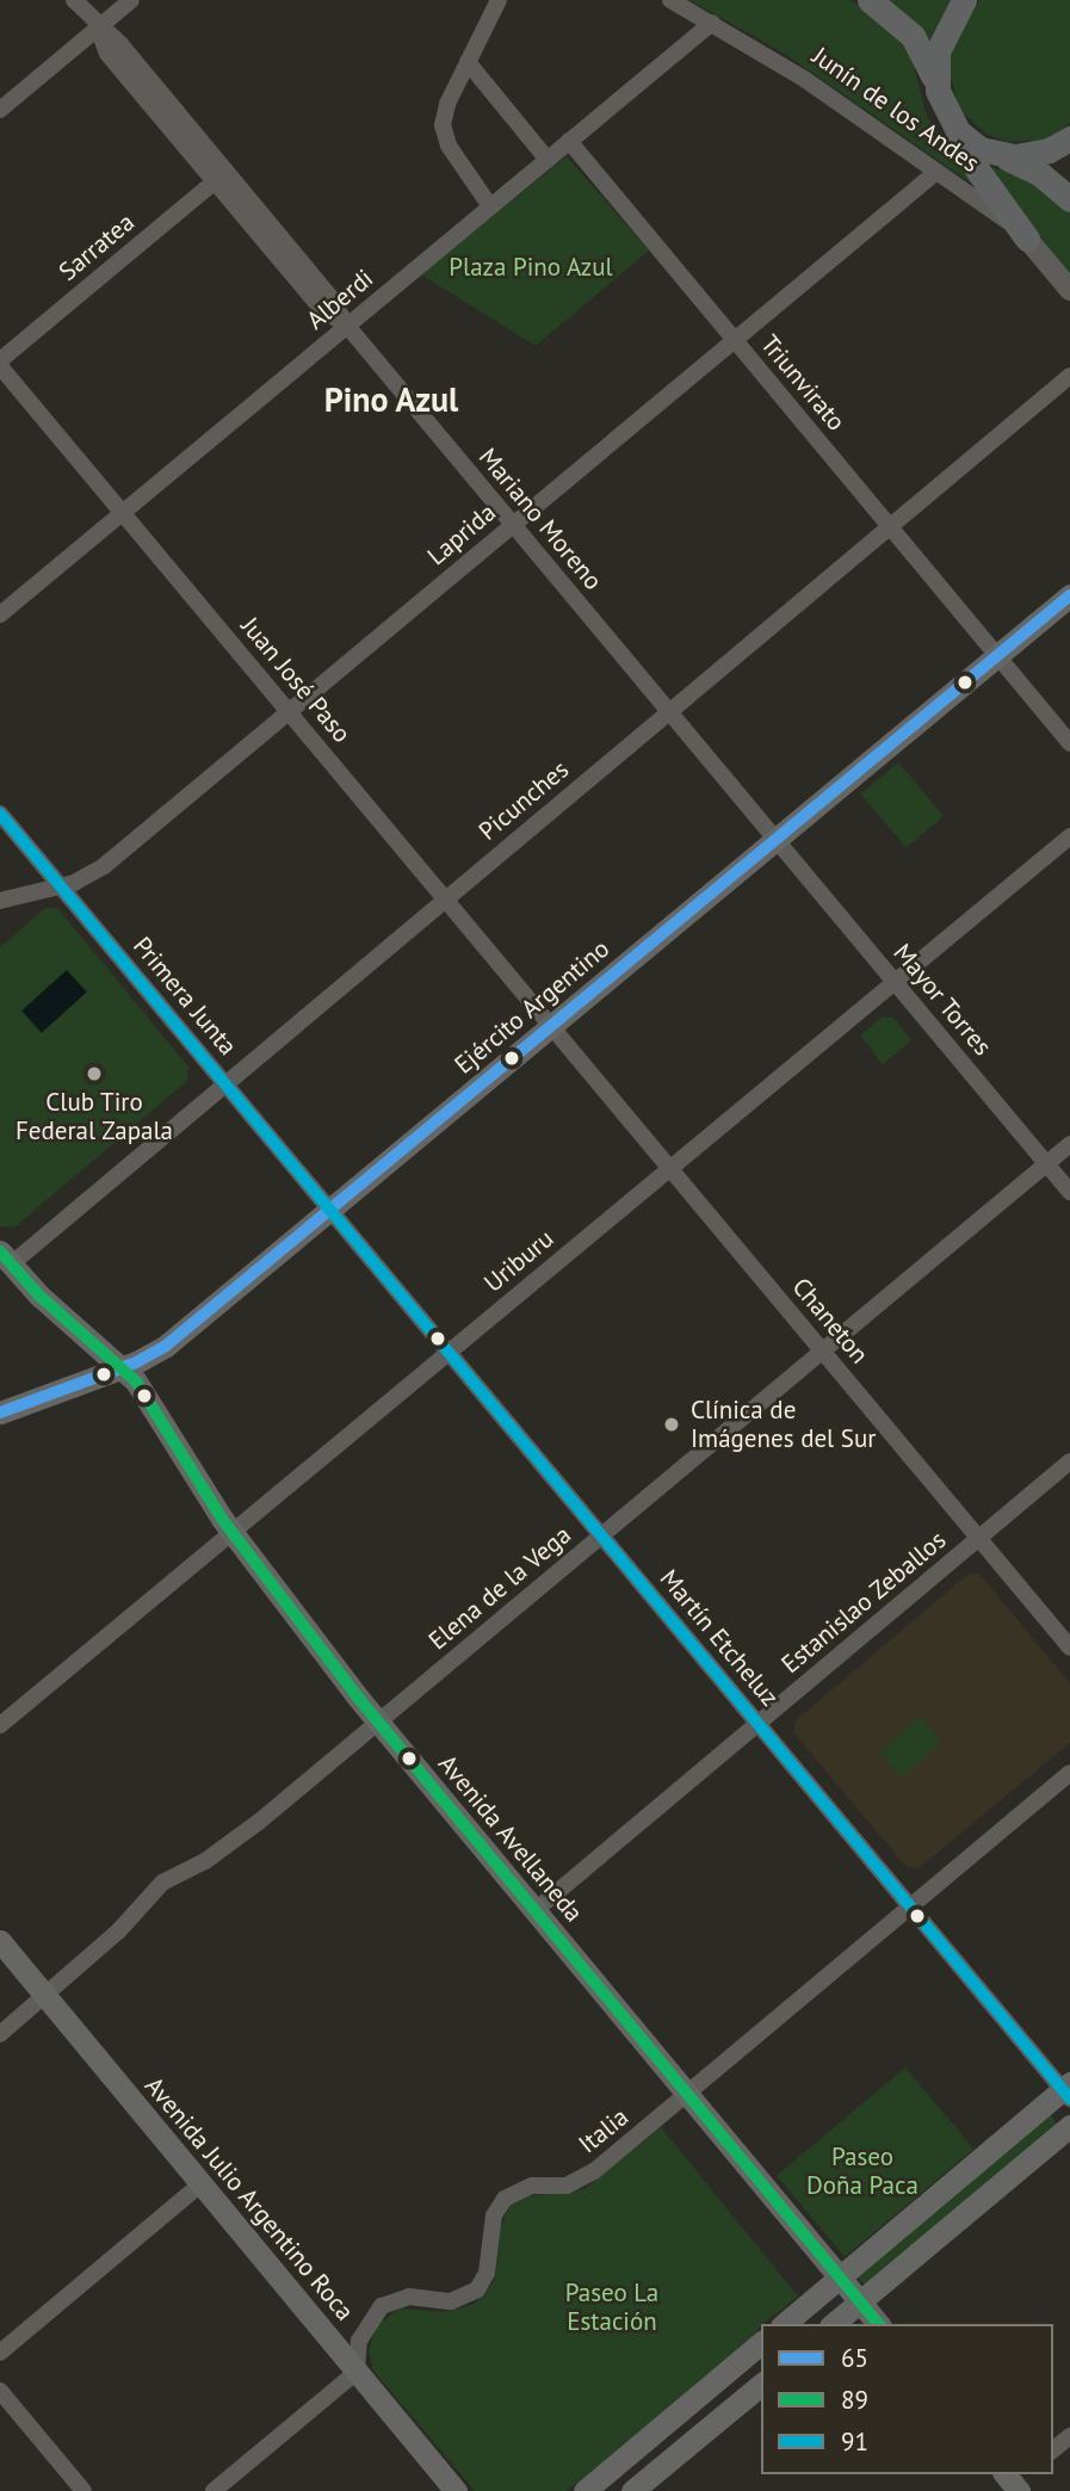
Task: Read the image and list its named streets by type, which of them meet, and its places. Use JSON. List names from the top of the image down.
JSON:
{
  "streets": {
    "main road": ["Ejército Argentino", "Avenida Avellaneda", "Avenida Julio Argentino Roca"],
    "street": [
      "Junín de los Andes",
      "Sarratea",
      "Alberdi",
      "Triunvirato",
      "Mariano Moreno",
      "Laprida",
      "Juan José Paso",
      "Picunches",
      "Primera Junta",
      "Mayor Torres",
      "Uriburu",
      "Chaneton",
      "Elena de la Vega",
      "Estanislao Zeballos",
      "Martín Etcheluz",
      "Italia"
    ]
  },
  "crossings": [
    ["Junín de los Andes", "Alberdi"],
    ["Junín de los Andes", "Laprida"],
    ["Sarratea", "Mariano Moreno"],
    ["Sarratea", "Juan José Paso"],
    ["Alberdi", "Triunvirato"],
    ["Alberdi", "Mariano Moreno"],
    ["Alberdi", "Juan José Paso"],
    ["Triunvirato", "Laprida"],
    ["Triunvirato", "Picunches"],
    ["Triunvirato", "Ejército Argentino"],
    ["Mariano Moreno", "Laprida"],
    ["Mariano Moreno", "Picunches"],
    ["Mariano Moreno", "Mayor Torres"],
    ["Mariano Moreno", "Ejército Argentino"],
    ["Laprida", "Juan José Paso"],
    ["Laprida", "Primera Junta"],
    ["Juan José Paso", "Picunches"],
    ["Juan José Paso", "Ejército Argentino"],
    ["Juan José Paso", "Chaneton"],
    ["Picunches", "Primera Junta"],
    ["Picunches", "Avenida Avellaneda"],
    ["Primera Junta", "Ejército Argentino"],
    ["Primera Junta", "Martín Etcheluz"],
    ["Mayor Torres", "Ejército Argentino"],
    ["Mayor Torres", "Uriburu"],
    ["Mayor Torres", "Elena de la Vega"],
    ["Ejército Argentino", "Chaneton"],
    ["Ejército Argentino", "Martín Etcheluz"],
    ["Ejército Argentino", "Avenida Avellaneda"],
    ["Uriburu", "Chaneton"],
    ["Uriburu", "Martín Etcheluz"],
    ["Uriburu", "Avenida Avellaneda"],
    ["Chaneton", "Elena de la Vega"],
    ["Chaneton", "Estanislao Zeballos"],
    ["Elena de la Vega", "Martín Etcheluz"],
    ["Elena de la Vega", "Avenida Avellaneda"],
    ["Elena de la Vega", "Avenida Julio Argentino Roca"],
    ["Estanislao Zeballos", "Martín Etcheluz"],
    ["Estanislao Zeballos", "Avenida Avellaneda"],
    ["Martín Etcheluz", "Italia"],
    ["Avenida Avellaneda", "Italia"],
    ["Italia", "Avenida Julio Argentino Roca"]
  ],
  "districts": ["Pino Azul"],
  "parks": ["Plaza Pino Azul", "Paseo Doña Paca", "Paseo La Estación"],
  "places": ["Club Tiro Federal Zapala", "Clínica de Imágenes del Sur"],
  "lines": ["transit line 65", "transit line 91", "transit line 89"],
  "legend": ["65", "89", "91"]
}
